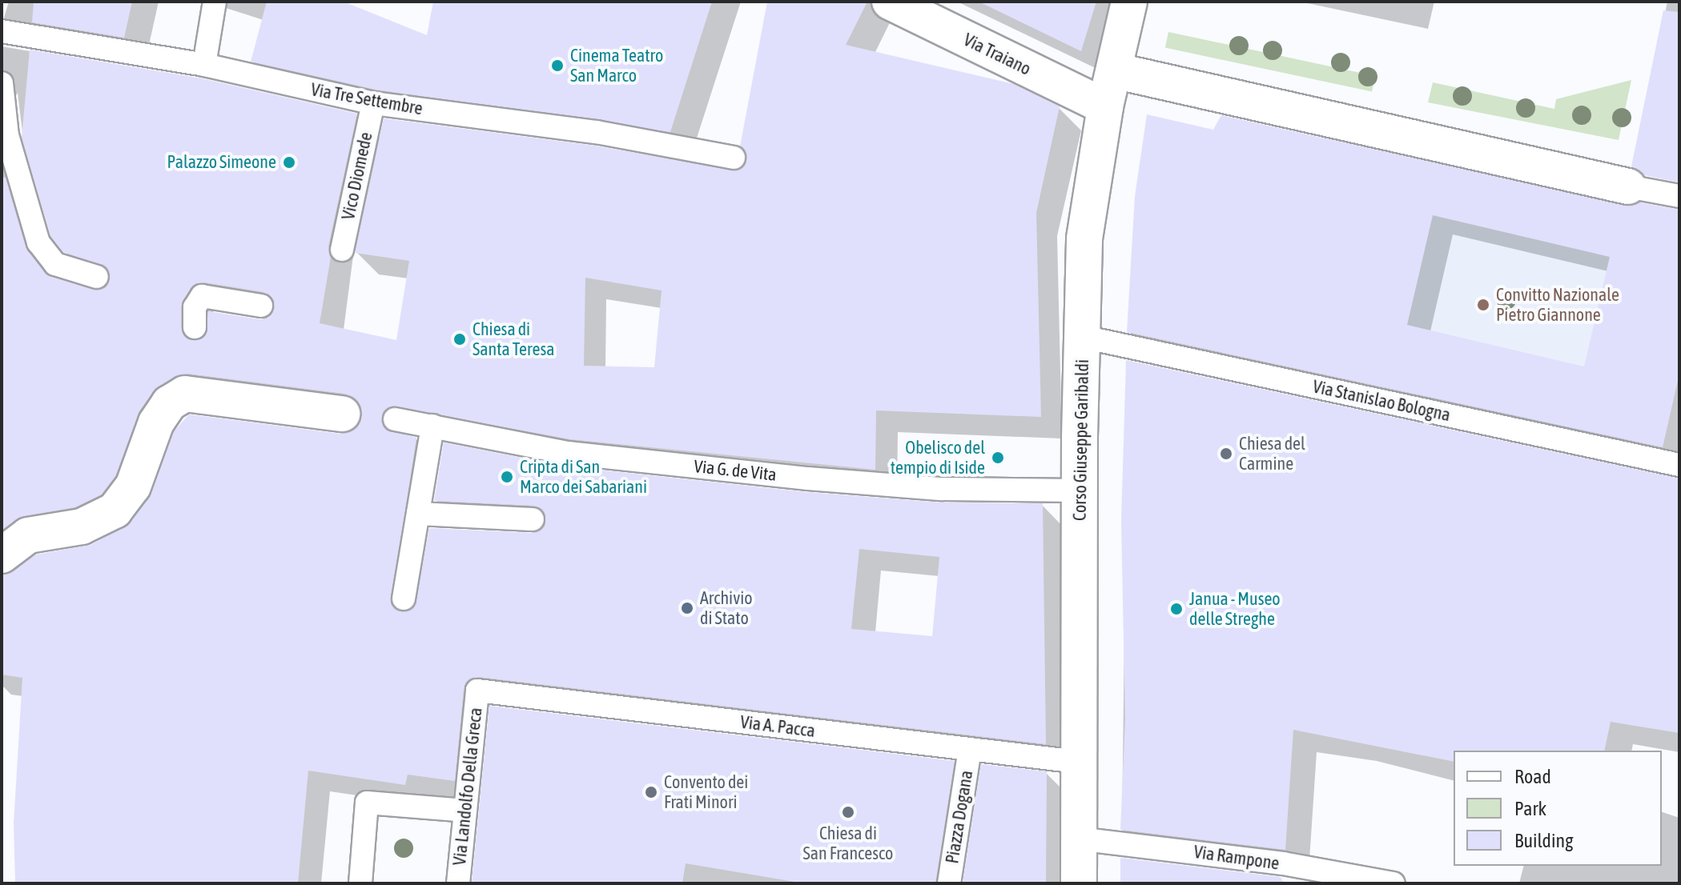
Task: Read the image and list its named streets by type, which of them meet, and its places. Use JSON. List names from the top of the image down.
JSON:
{
  "streets": {
    "street": ["Via Traiano", "Corso Giuseppe Garibaldi"],
    "lane": [
      "Via Tre Settembre",
      "Vico Diomede",
      "Via Stanislao Bologna",
      "Via G. de Vita",
      "Via A. Pacca",
      "Via Landolfo Della Greca",
      "Piazza Dogana",
      "Via Rampone"
    ]
  },
  "crossings": [
    ["Via Traiano", "Corso Giuseppe Garibaldi"],
    ["Via Tre Settembre", "Vico Diomede"],
    ["Via Stanislao Bologna", "Corso Giuseppe Garibaldi"],
    ["Corso Giuseppe Garibaldi", "Via G. de Vita"],
    ["Corso Giuseppe Garibaldi", "Via A. Pacca"],
    ["Corso Giuseppe Garibaldi", "Via Rampone"],
    ["Via A. Pacca", "Via Landolfo Della Greca"],
    ["Via A. Pacca", "Piazza Dogana"]
  ],
  "places": [
    "Cinema Teatro San Marco",
    "Palazzo Simeone",
    "Convitto Nazionale Pietro Giannone",
    "Chiesa di Santa Teresa",
    "Chiesa del Carmine",
    "Obelisco del tempio di Iside",
    "Cripta di San Marco dei Sabariani",
    "Archivio di Stato",
    "Janua - Museo delle Streghe",
    "Convento dei Frati Minori",
    "Chiesa di San Francesco"
  ],
  "legend": ["Road", "Park", "Building"]
}
